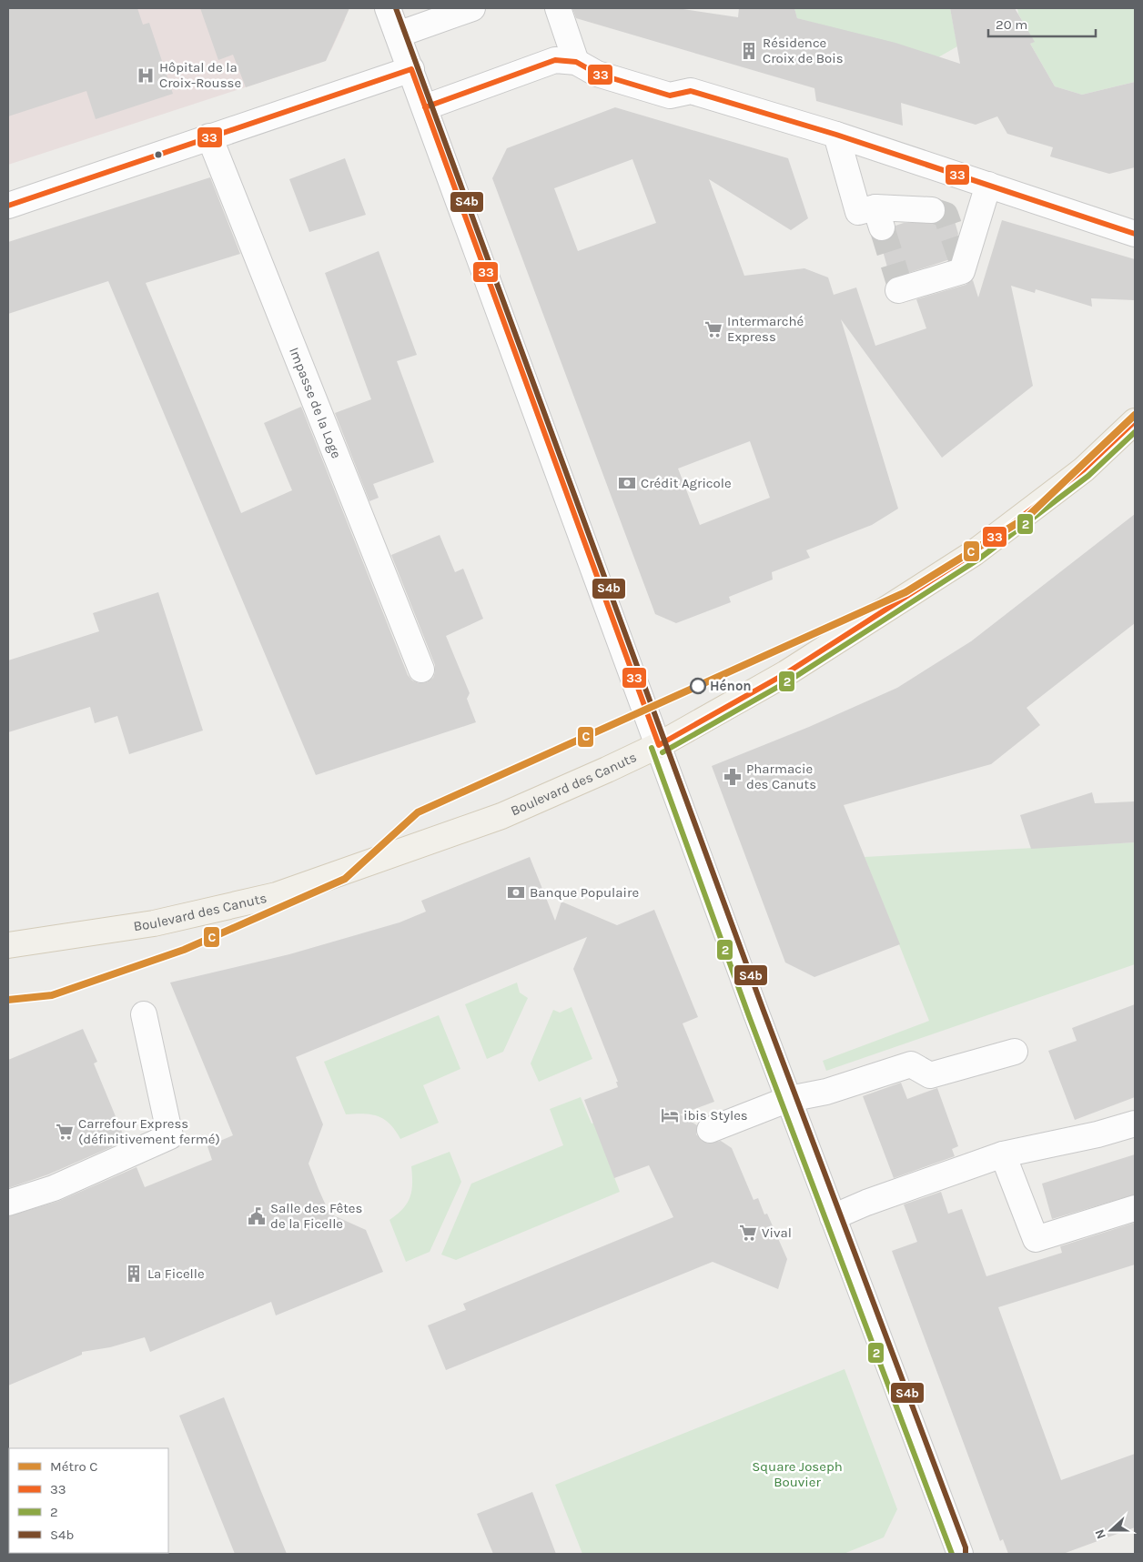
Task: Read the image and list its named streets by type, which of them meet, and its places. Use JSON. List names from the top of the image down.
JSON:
{
  "streets": {
    "main road": ["Boulevard des Canuts"],
    "street": ["Impasse de la Loge"]
  },
  "parks": ["Square Joseph Bouvier"],
  "places": {
    "building": ["Résidence Croix de Bois", "La Ficelle"],
    "hospital": ["Hôpital de la Croix-Rousse"],
    "supermarket": ["Intermarché Express", "Carrefour Express (définitivement fermé)", "Vival"],
    "bank": ["Crédit Agricole", "Banque Populaire"],
    "other": ["Hénon"],
    "pharmacy": ["Pharmacie des Canuts"],
    "hotel": ["ibis Styles"],
    "public building": ["Salle des Fêtes de la Ficelle"]
  },
  "lines": [
    "transit line S4b",
    "transit line 33",
    "metro line C",
    "transit line 2"
  ],
  "legend": [
    "Métro C",
    "33",
    "2",
    "S4b"
  ],
  "scale_bar": "20 m",
  "north": "left"
}
